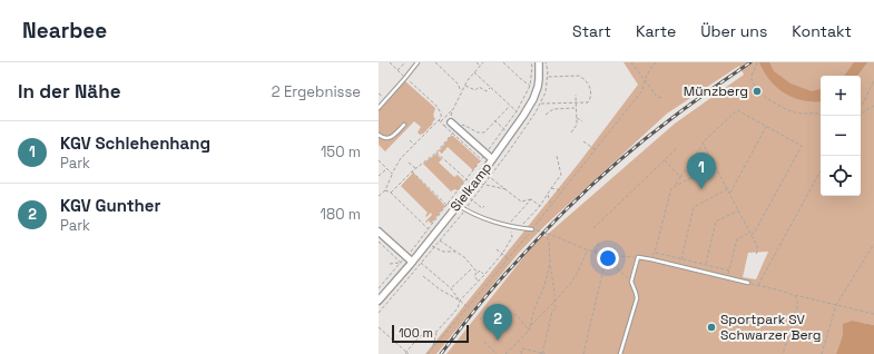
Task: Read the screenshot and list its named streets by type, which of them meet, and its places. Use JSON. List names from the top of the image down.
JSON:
{
  "streets": {
    "street": ["Sielkamp"]
  },
  "places": ["Münzberg", "Sportpark SV Schwarzer Berg"],
  "scale_bar": "100 m",
  "page": {
    "header": "Nearbee",
    "nav": [
      "Start",
      "Karte",
      "Über uns",
      "Kontakt"
    ],
    "heading": ["In der Nähe", "2 Ergebnisse"],
    "map_buttons": ["+", "−"],
    "list": [
      {
        "mark": "1",
        "name": "KGV Schlehenhang",
        "note": "Park",
        "value": "150 m"
      },
      {
        "mark": "2",
        "name": "KGV Gunther",
        "note": "Park",
        "value": "180 m"
      }
    ],
    "pins": ["1", "2"],
    "scale": "100 m"
  }
}
